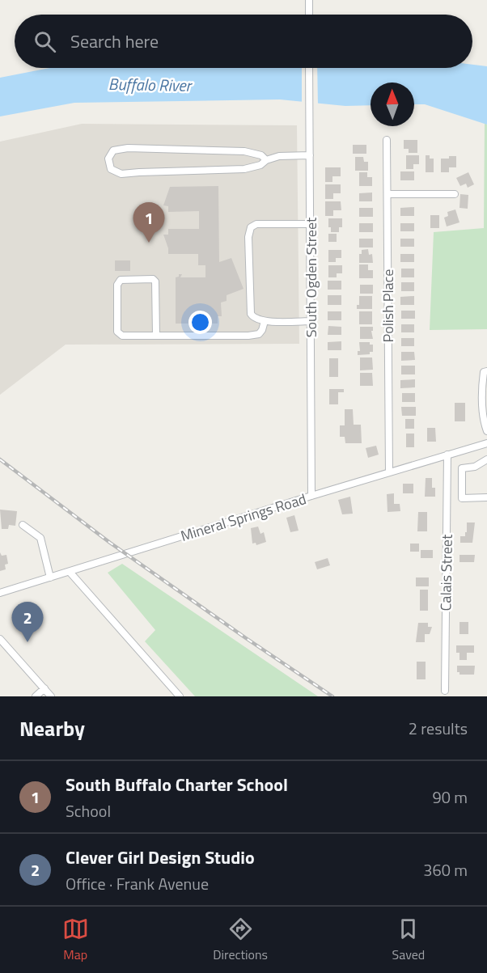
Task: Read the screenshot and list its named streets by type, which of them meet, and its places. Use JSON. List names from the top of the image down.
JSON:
{
  "streets": {
    "street": [
      "South Ogden Street",
      "Polish Place",
      "Mineral Springs Road",
      "Calais Street"
    ]
  },
  "crossings": [
    ["South Ogden Street", "Mineral Springs Road"],
    ["Polish Place", "Mineral Springs Road"],
    ["Mineral Springs Road", "Calais Street"]
  ],
  "water": ["Buffalo River"],
  "north": "top",
  "page": {
    "search": "Search here",
    "pins": ["1", "2"],
    "heading": ["Nearby", "2 results"],
    "list": [
      {
        "mark": "1",
        "name": "South Buffalo Charter School",
        "note": "School",
        "value": "90 m"
      },
      {
        "mark": "2",
        "name": "Clever Girl Design Studio",
        "note": "Office · Frank Avenue",
        "value": "360 m"
      }
    ],
    "nav": ["Map", "Directions", "Saved"]
  }
}
